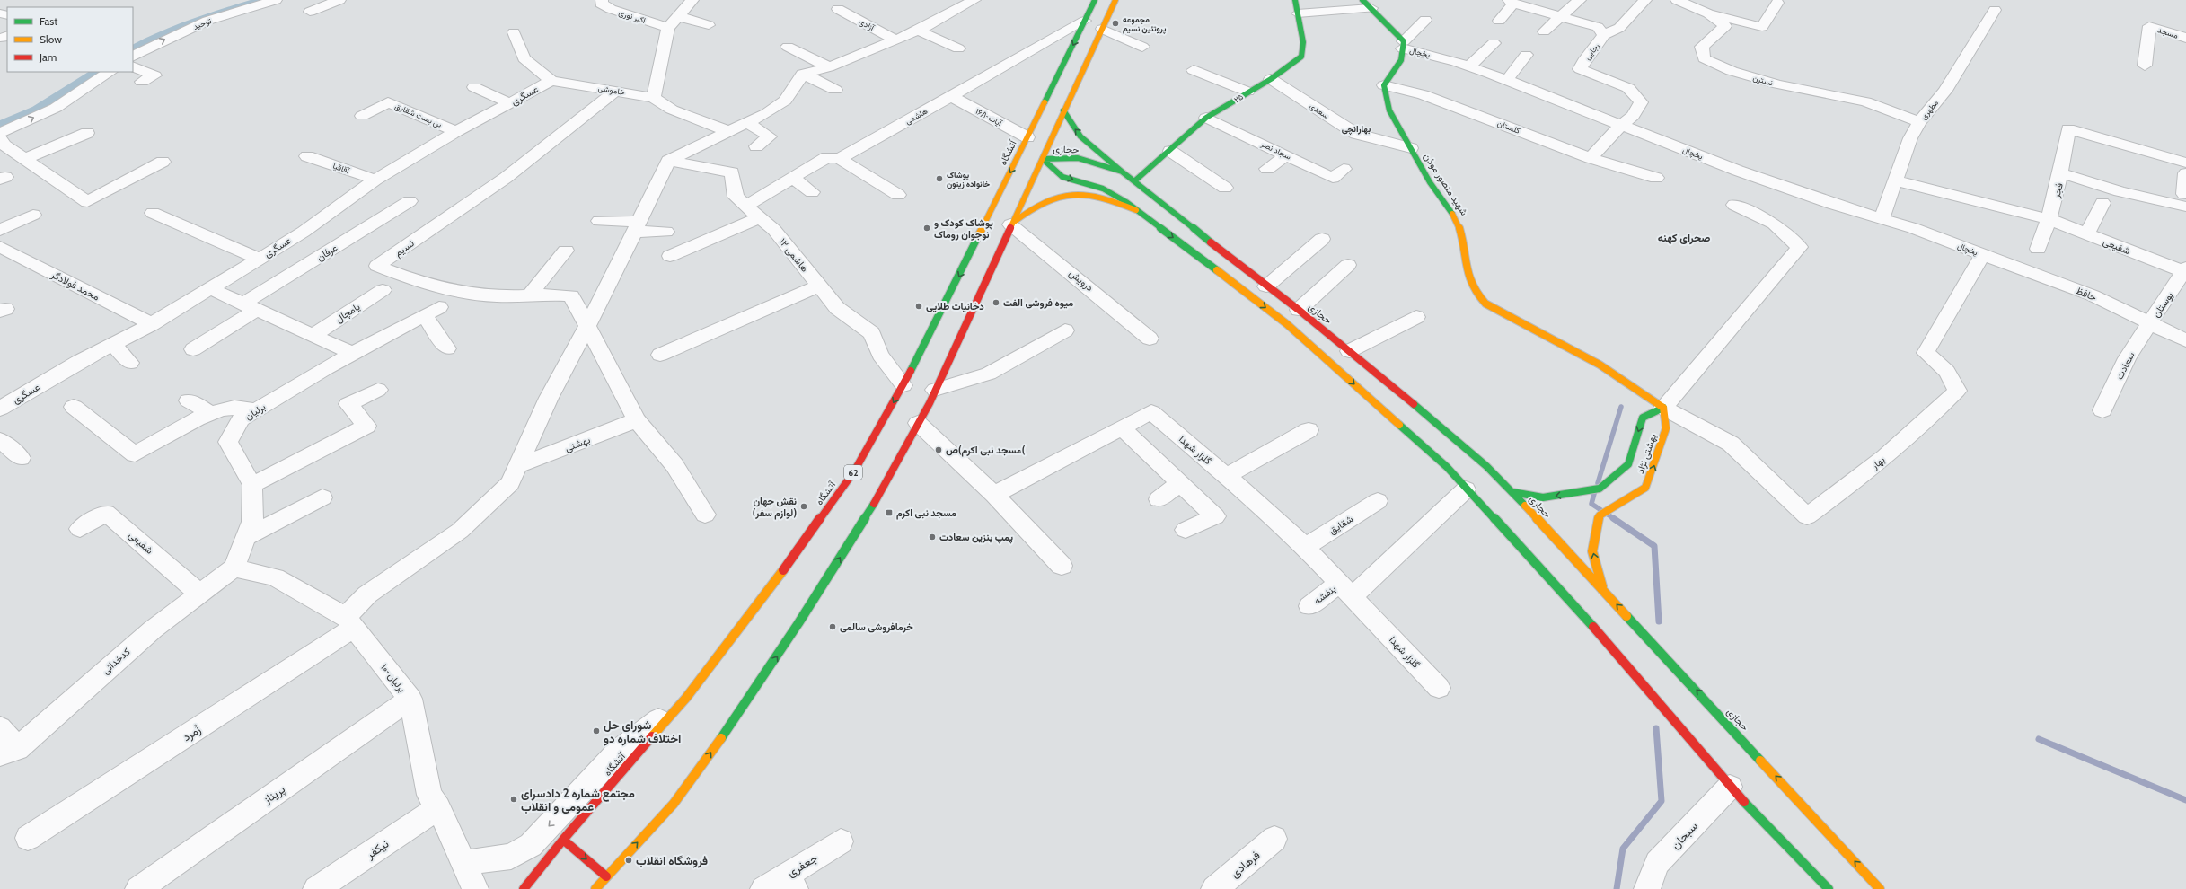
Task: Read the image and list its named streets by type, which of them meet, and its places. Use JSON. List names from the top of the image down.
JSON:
{
  "streets": {
    "main road": [
      "۲۵",
      "حجازی",
      "آتشگاه",
      "شهید منصور موذن",
      "بهشتی نژاد",
      "62"
    ],
    "street": [
      "اکبر نوری",
      "توحید",
      "آزادی",
      "مسجد",
      "رجایی",
      "یخچال",
      "نسترن",
      "خاموشی",
      "عسگری",
      "مطهری",
      "سعدی",
      "بن بست شقایق",
      "هاشمی",
      "۱۶/۱-آیات",
      "گلستان",
      "سجاد نصر",
      "آقاقیا",
      "فجر",
      "شفیعی",
      "نسیم",
      "عرفان",
      "۱۲ هاشمی",
      "درویش",
      "محمد فولادگر",
      "حافظ",
      "بوستان",
      "پامچال",
      "سعادت",
      "برلیان",
      "بهشتی",
      "گلزار شهدا",
      "بهار",
      "شقایق",
      "بنفشه",
      "کدخدائی",
      "۱۰-برلیان",
      "زُمرد",
      "پریناز",
      "سبحان",
      "نیکفر",
      "فرهادی",
      "جعفری"
    ]
  },
  "crossings": [
    ["رجایی", "یخچال"],
    ["یخچال", "مطهری"],
    ["یخچال", "حافظ"],
    ["یخچال", "بهار"],
    ["نسترن", "مطهری"],
    ["خاموشی", "عسگری"],
    ["خاموشی", "نسیم"],
    ["عسگری", "بن بست شقایق"],
    ["عسگری", "آقاقیا"],
    ["عسگری", "محمد فولادگر"],
    ["۲۵", "سعدی"],
    ["۲۵", "حجازی"],
    ["۲۵", "سجاد نصر"],
    ["مطهری", "شفیعی"],
    ["سعدی", "شهید منصور موذن"],
    ["هاشمی", "۱۶/۱-آیات"],
    ["هاشمی", "آتشگاه"],
    ["هاشمی", "۱۲ هاشمی"],
    ["۱۶/۱-آیات", "آتشگاه"],
    ["گلستان", "شهید منصور موذن"],
    ["حجازی", "بهشتی نژاد"],
    ["حجازی", "بنفشه"],
    ["حجازی", "سبحان"],
    ["آتشگاه", "۱۲ هاشمی"],
    ["شهید منصور موذن", "بهشتی نژاد"],
    ["شهید منصور موذن", "بهار"],
    ["فجر", "شفیعی"],
    ["شفیعی", "بوستان"],
    ["شفیعی", "کدخدائی"],
    ["نسیم", "زُمرد"],
    ["۱۲ هاشمی", "زُمرد"],
    ["حافظ", "بوستان"],
    ["حافظ", "سعادت"],
    ["حافظ", "بهار"],
    ["بوستان", "سعادت"],
    ["برلیان", "کدخدائی"],
    ["برلیان", "۱۰-برلیان"],
    ["بهشتی", "زُمرد"],
    ["گلزار شهدا", "شقایق"],
    ["گلزار شهدا", "بنفشه"],
    ["بهشتی نژاد", "بهار"],
    ["کدخدائی", "۱۰-برلیان"],
    ["۱۰-برلیان", "زُمرد"],
    ["۱۰-برلیان", "پریناز"],
    ["۱۰-برلیان", "نیکفر"]
  ],
  "districts": ["بهارانچی", "صحرای کهنه"],
  "places": {
    "other": [
      "مجموعه پروتئین نسیم",
      "پوشاک خانواده زیتون",
      "پوشاک کودک و نوجوان روماک",
      "میوه فروشی الفت",
      "دخانیات طلایی",
      "مسجد نبی اکرم)ص(",
      "نقش جهان (لوازم سفر)",
      "پمپ بنزین سعادت",
      "خرمافروشی سالمی",
      "شورای حل اختلاف شماره دو",
      "مجتمع شماره 2 دادسرای عمومی و انقلاب",
      "فروشگاه انقلاب"
    ],
    "transit": ["مسجد نبی اکرم"]
  },
  "legend": ["Fast", "Slow", "Jam"]
}
